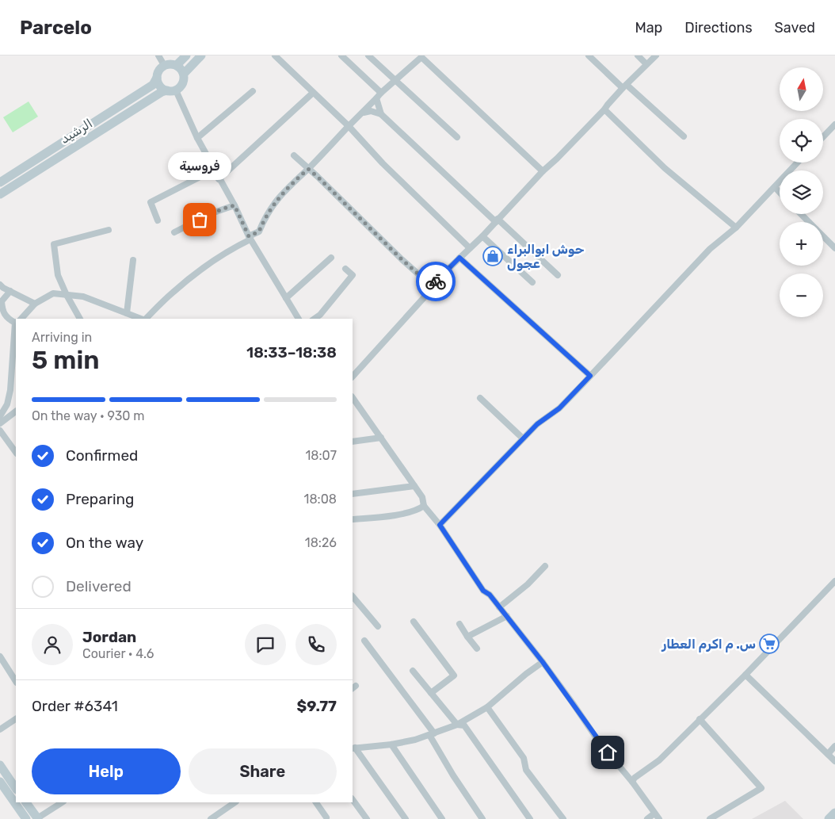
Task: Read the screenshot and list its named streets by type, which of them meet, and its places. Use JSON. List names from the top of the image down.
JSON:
{
  "streets": {
    "main road": ["الرشيد"]
  },
  "places": {
    "other": ["فروسية"],
    "shop": ["حوش ابوالبراء عجول"],
    "supermarket": ["س. م اكرم العطار"]
  },
  "north": "top",
  "page": {
    "header": "Parcelo",
    "nav": ["Map", "Directions", "Saved"],
    "map_buttons": ["+", "−"],
    "bubble": "فروسية",
    "heading": ["5 min", "Arriving in", "18:33–18:38"],
    "panel": [
      "Jordan",
      "Courier · 4.6",
      "Order #6341",
      "$9.77"
    ],
    "bar": "On the way · 930 m",
    "list": [
      ["Confirmed", "18:07"],
      ["Preparing", "18:08"],
      ["On the way", "18:26"],
      "Delivered"
    ],
    "buttons": ["Help", "Share"]
  }
}
